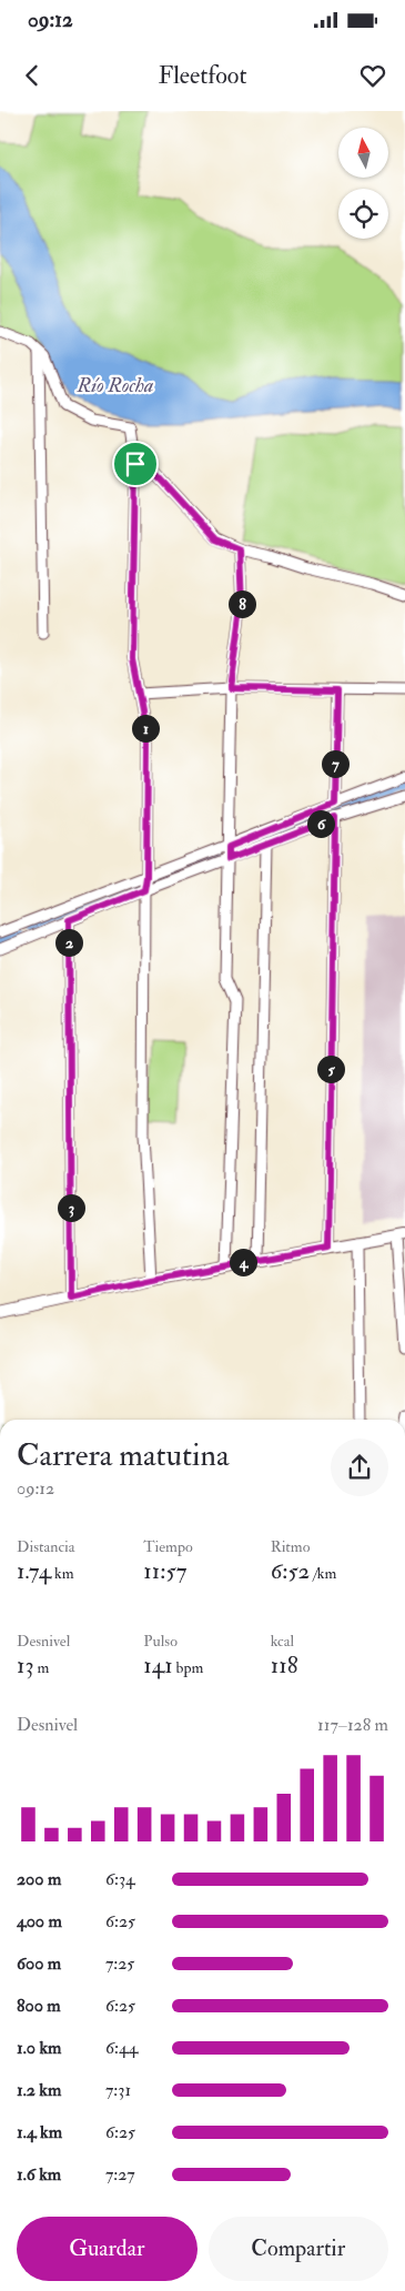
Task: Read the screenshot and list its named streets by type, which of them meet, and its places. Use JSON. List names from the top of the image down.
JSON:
{
  "water": ["Río Rocha"],
  "north": "top",
  "page": {
    "status": "09:12",
    "header": "Fleetfoot",
    "pins": [
      "8",
      "1",
      "7",
      "6",
      "2",
      "5",
      "3",
      "4"
    ],
    "heading": ["Carrera matutina", "09:12"],
    "stats": [
      ["Distancia", "1.74 km"],
      ["Tiempo", "11:57"],
      ["Ritmo", "6:52 /km"],
      ["Desnivel", "13 m"],
      ["Pulso", "141 bpm"],
      ["kcal", "118"]
    ],
    "chart": ["Desnivel", "117–128 m"],
    "list": [
      {
        "name": "200 m",
        "note": "6:34"
      },
      {
        "name": "400 m",
        "note": "6:25"
      },
      {
        "name": "600 m",
        "note": "7:25"
      },
      {
        "name": "800 m",
        "note": "6:25"
      },
      {
        "name": "1.0 km",
        "note": "6:44"
      },
      {
        "name": "1.2 km",
        "note": "7:31"
      },
      {
        "name": "1.4 km",
        "note": "6:25"
      },
      {
        "name": "1.6 km",
        "note": "7:27"
      }
    ],
    "buttons": ["Guardar", "Compartir"]
  }
}
